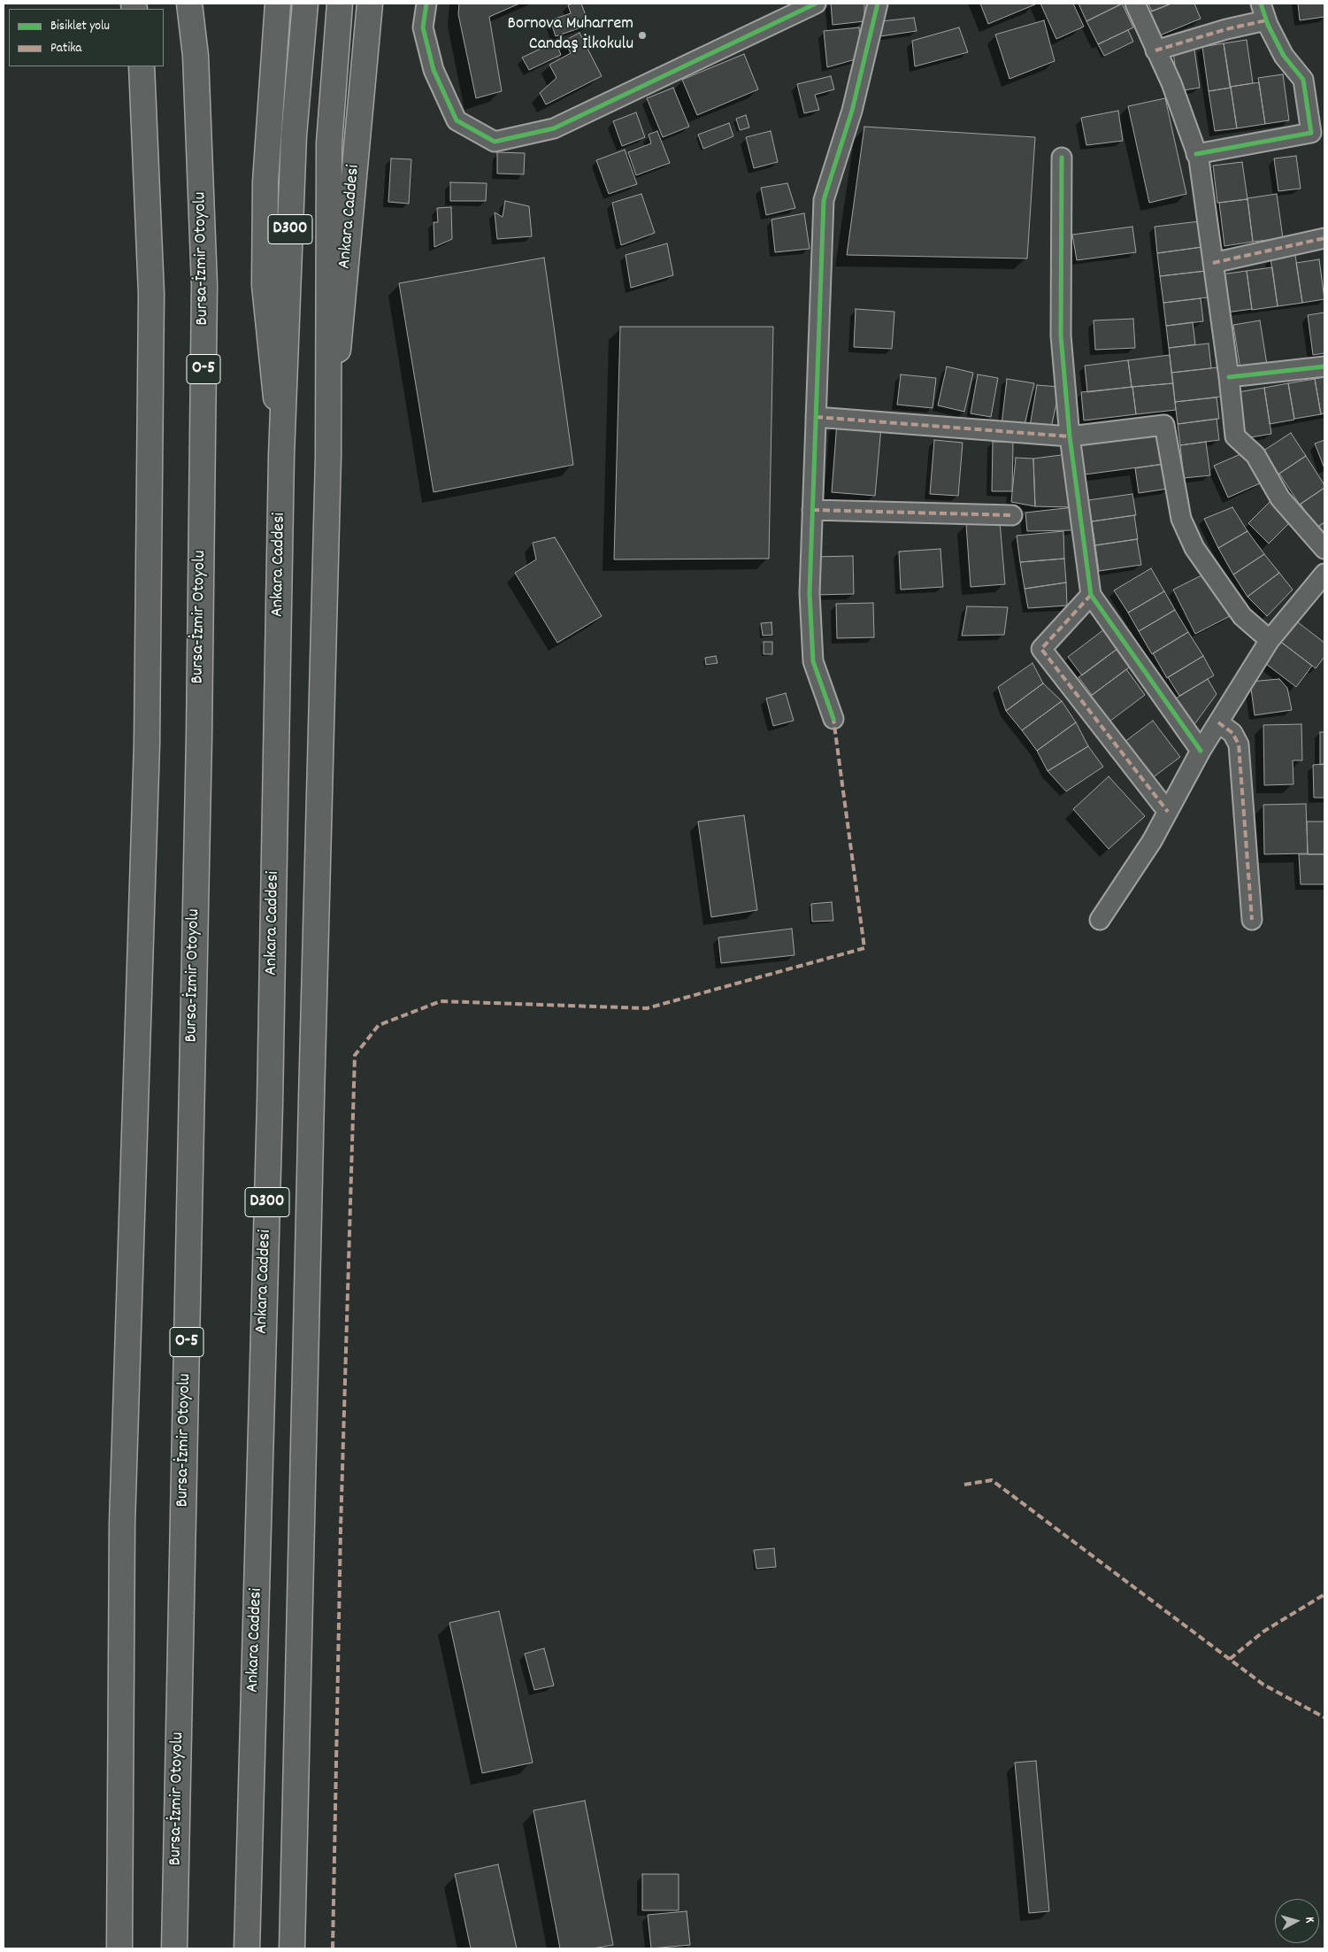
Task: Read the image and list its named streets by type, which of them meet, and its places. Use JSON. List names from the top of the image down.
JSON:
{
  "streets": {
    "main road": [
      "Ankara Caddesi",
      "D300",
      "Bursa-İzmir Otoyolu",
      "O-5"
    ]
  },
  "places": ["Bornova Muharrem Candaş İlkokulu"],
  "legend": ["Bisiklet yolu", "Patika"],
  "north": "right"
}
